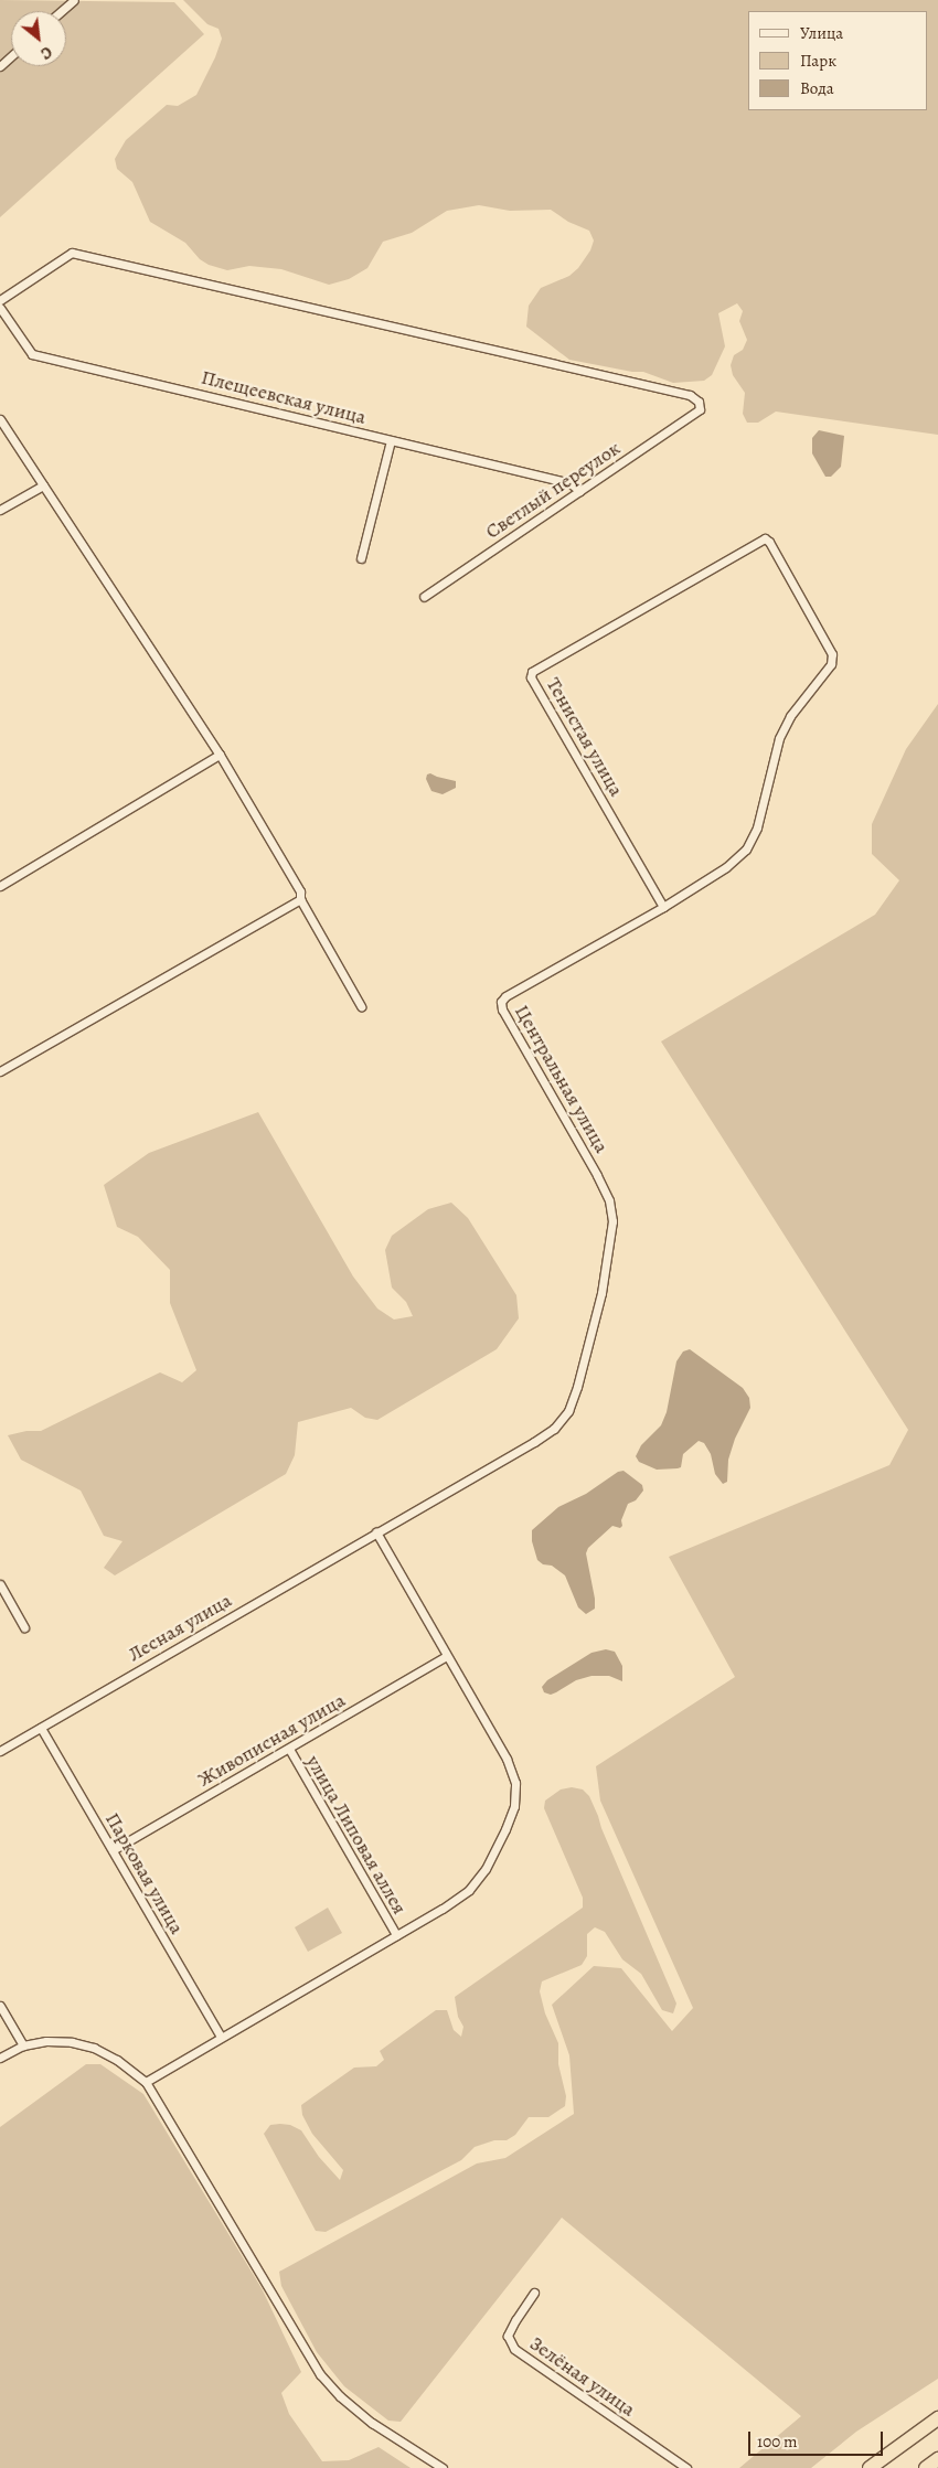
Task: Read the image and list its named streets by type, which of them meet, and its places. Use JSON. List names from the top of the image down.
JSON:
{
  "streets": {
    "street": [
      "Плещеевская улица",
      "Светлый переулок",
      "Тенистая улица",
      "Центральная улица",
      "Лесная улица",
      "Живописная улица",
      "улица Липовая аллея",
      "Парковая улица",
      "Зелёная улица"
    ]
  },
  "crossings": [
    ["Плещеевская улица", "Светлый переулок"],
    ["Тенистая улица", "Центральная улица"],
    ["Центральная улица", "Лесная улица"],
    ["Лесная улица", "Парковая улица"],
    ["Живописная улица", "улица Липовая аллея"],
    ["Живописная улица", "Парковая улица"]
  ],
  "legend": ["Улица", "Парк", "Вода"],
  "scale_bar": "100 m",
  "north": "bottom right"
}
